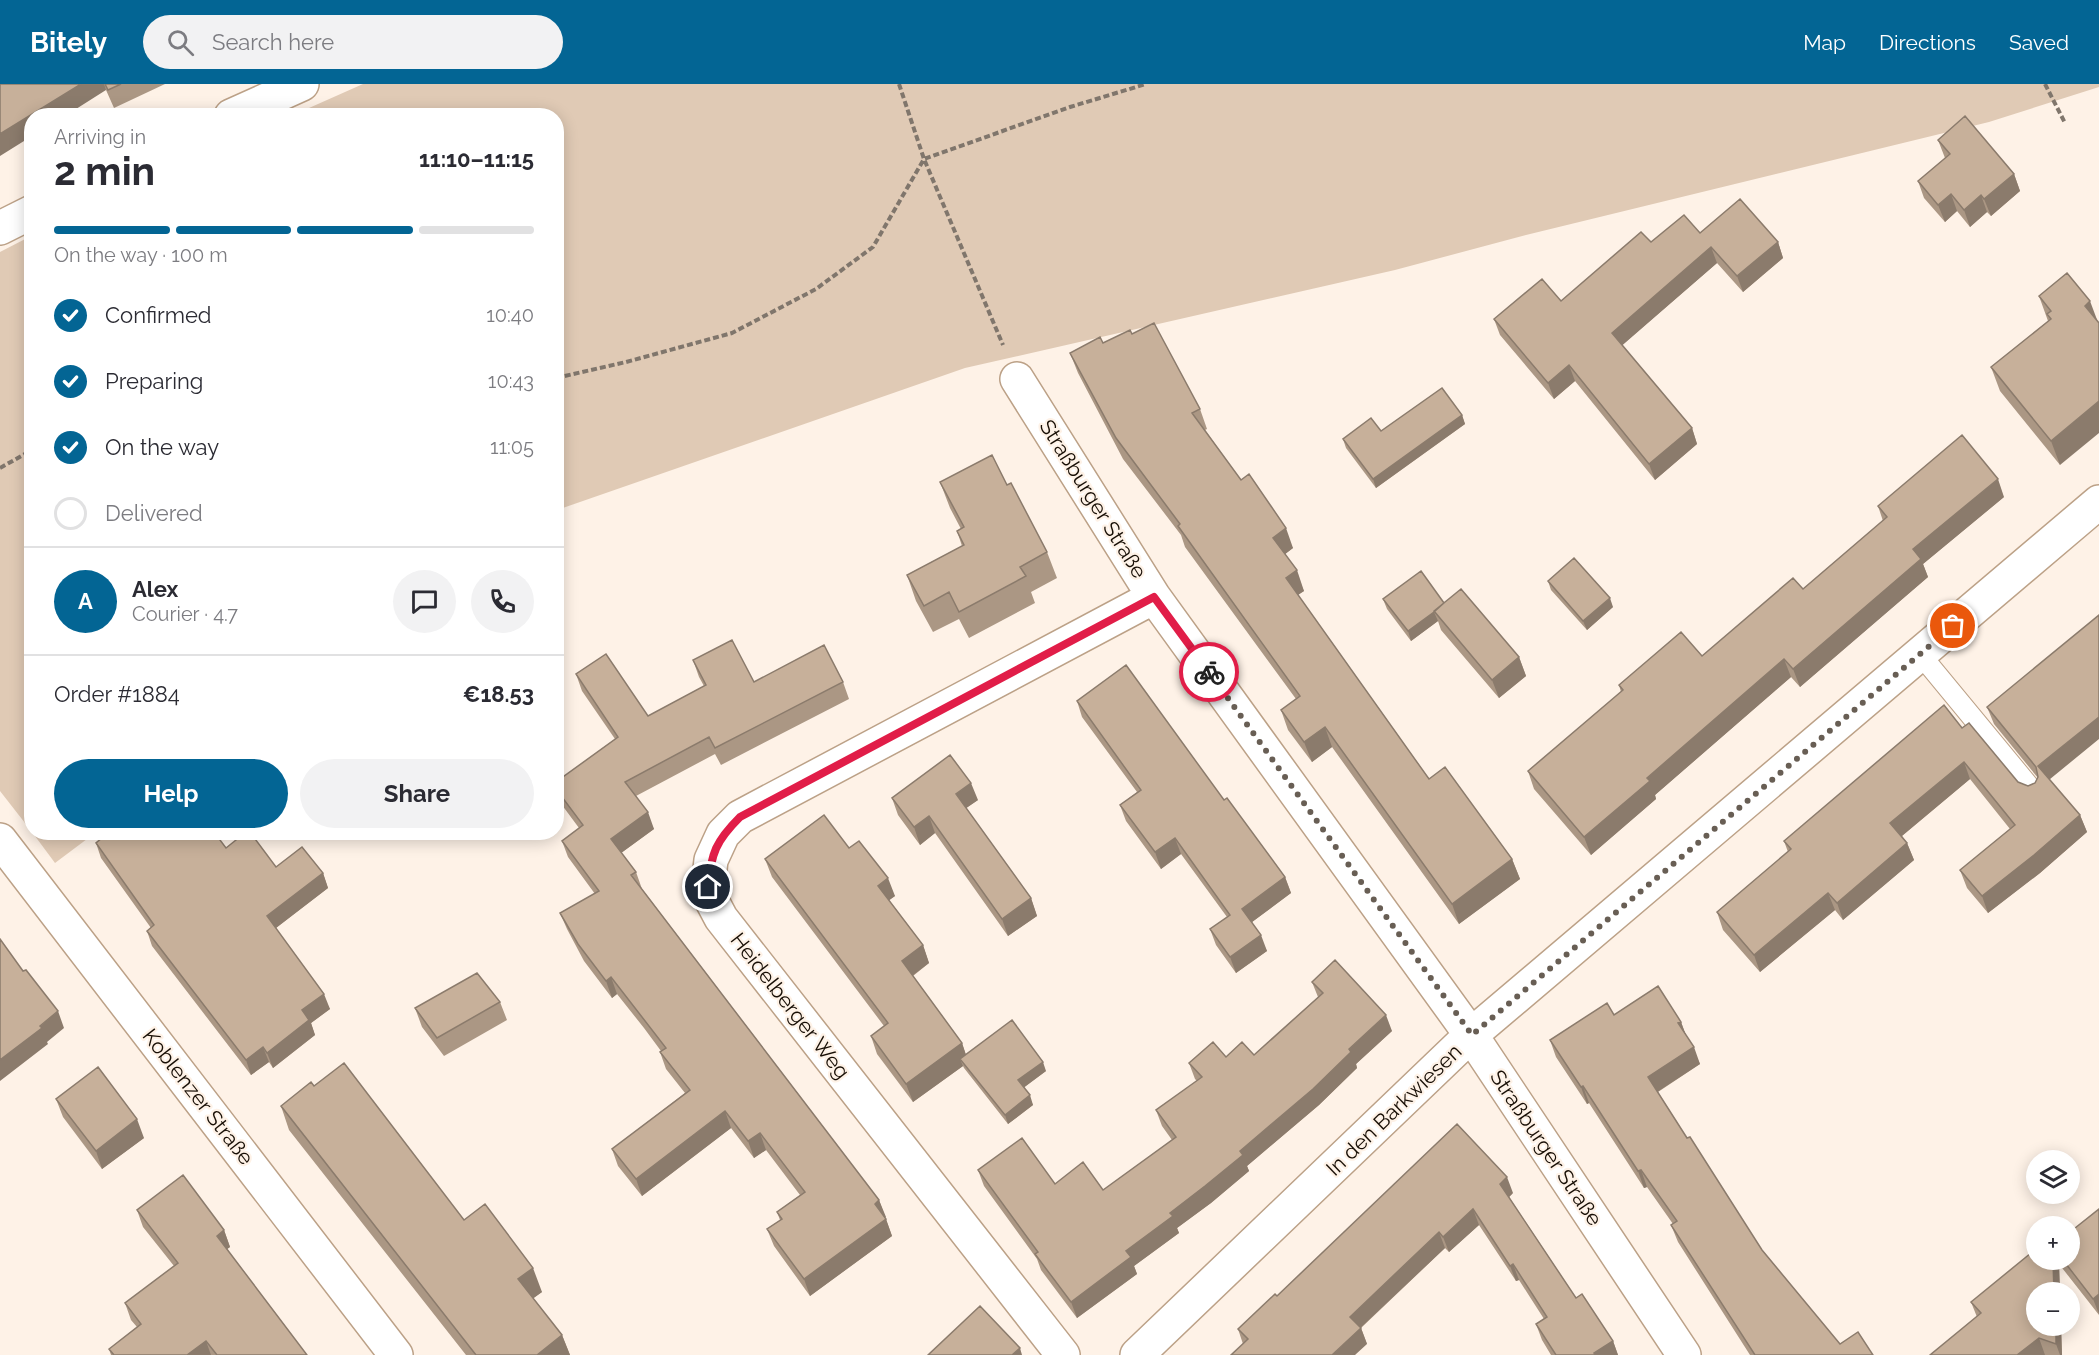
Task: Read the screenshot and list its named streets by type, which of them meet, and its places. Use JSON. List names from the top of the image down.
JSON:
{
  "streets": {
    "street": [
      "Straßburger Straße",
      "Heidelberger Weg",
      "Koblenzer Straße",
      "In den Barkwiesen"
    ]
  },
  "crossings": [
    ["Straßburger Straße", "Heidelberger Weg"],
    ["Straßburger Straße", "In den Barkwiesen"]
  ],
  "page": {
    "header": "Bitely",
    "search": "Search here",
    "nav": ["Map", "Directions", "Saved"],
    "heading": ["2 min", "Arriving in", "11:10–11:15"],
    "panel": [
      "Alex",
      "Courier · 4.7",
      "Order #1884",
      "€18.53"
    ],
    "bar": "On the way · 100 m",
    "list": [
      ["Confirmed", "10:40"],
      ["Preparing", "10:43"],
      ["On the way", "11:05"],
      "Delivered"
    ],
    "round": "A",
    "buttons": ["Help", "Share"],
    "map_buttons": ["+", "−"]
  }
}
